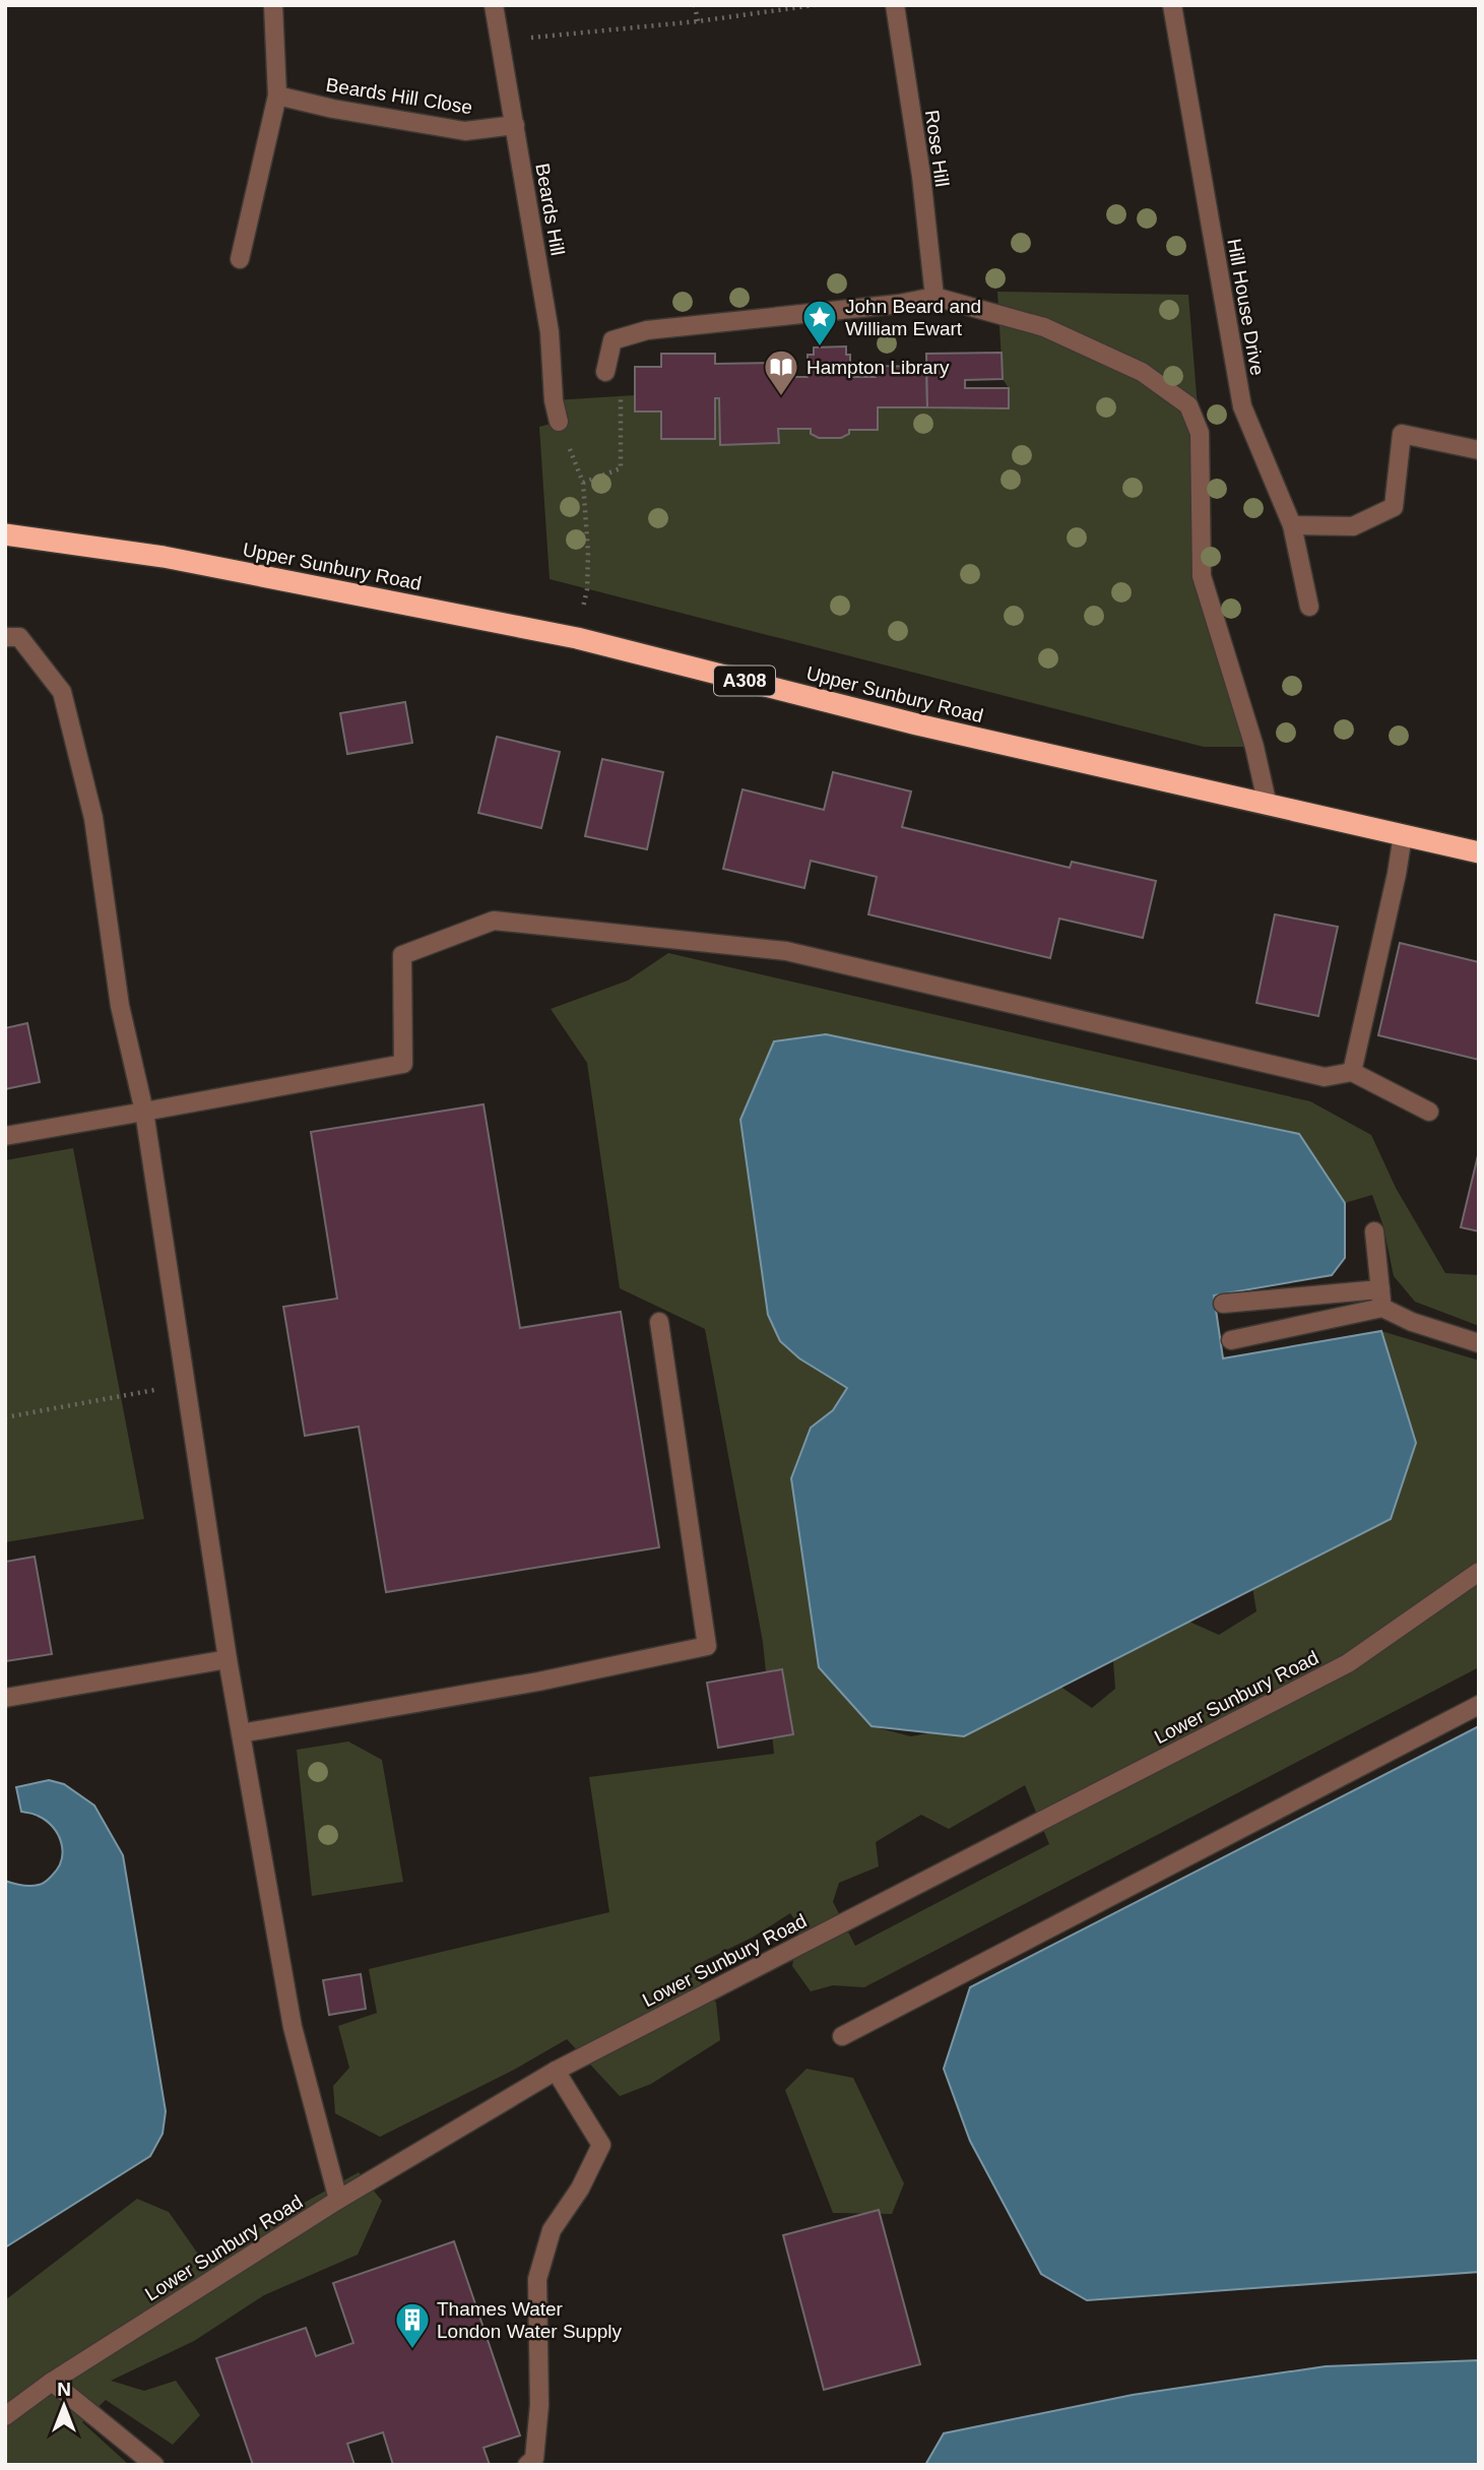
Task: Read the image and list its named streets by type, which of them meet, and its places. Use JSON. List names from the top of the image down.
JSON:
{
  "streets": {
    "highway": ["Upper Sunbury Road", "A308"],
    "street": [
      "Beards Hill Close",
      "Rose Hill",
      "Beards Hill",
      "Hill House Drive",
      "Lower Sunbury Road"
    ]
  },
  "crossings": [
    ["Beards Hill Close", "Beards Hill"]
  ],
  "places": {
    "place": ["John Beard and William Ewart"],
    "library": ["Hampton Library"],
    "building": ["Thames Water London Water Supply"]
  },
  "north": "top"
}
